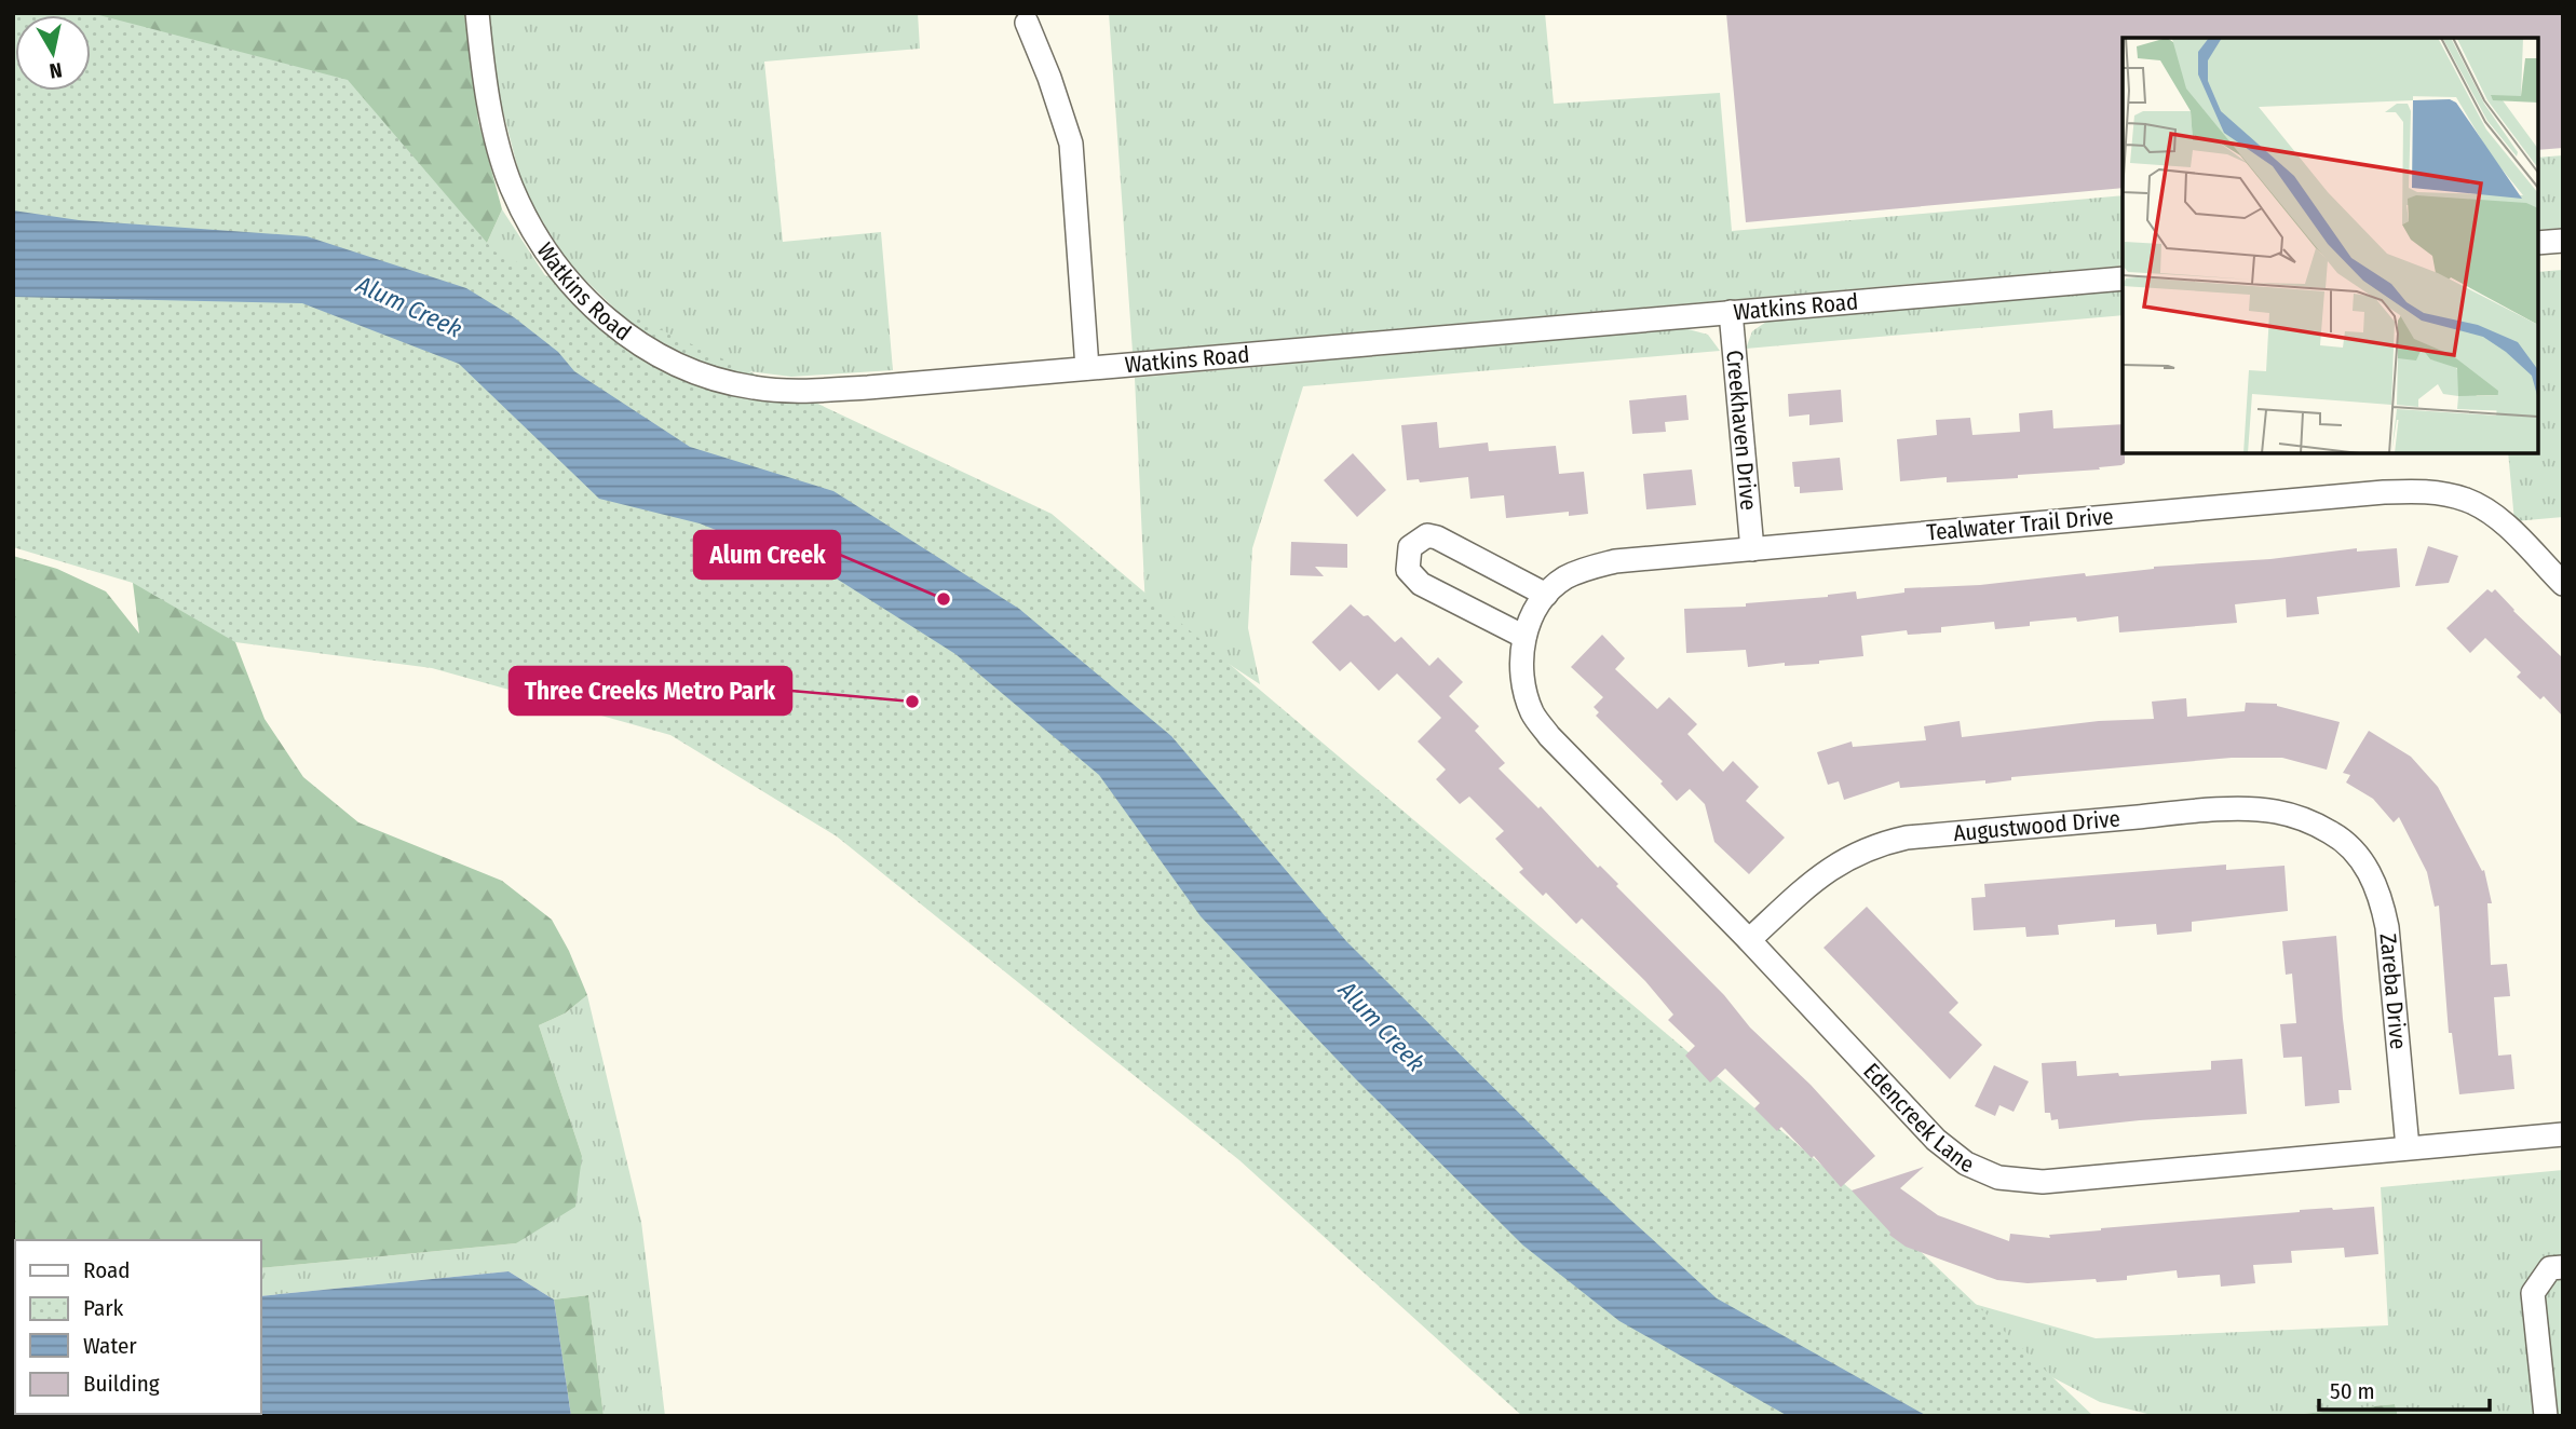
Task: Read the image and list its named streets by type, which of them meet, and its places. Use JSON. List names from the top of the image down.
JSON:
{
  "streets": {
    "street": [
      "Watkins Road",
      "Creekhaven Drive",
      "Tealwater Trail Drive",
      "Augustwood Drive",
      "Zareba Drive",
      "Edencreek Lane"
    ]
  },
  "crossings": [
    ["Watkins Road", "Creekhaven Drive"],
    ["Creekhaven Drive", "Tealwater Trail Drive"],
    ["Tealwater Trail Drive", "Edencreek Lane"],
    ["Augustwood Drive", "Zareba Drive"],
    ["Augustwood Drive", "Edencreek Lane"],
    ["Zareba Drive", "Edencreek Lane"]
  ],
  "water": ["Alum Creek"],
  "places": ["Alum Creek", "Three Creeks Metro Park"],
  "legend": [
    "Road",
    "Park",
    "Water",
    "Building"
  ],
  "scale_bar": "50 m",
  "north": "bottom"
}
